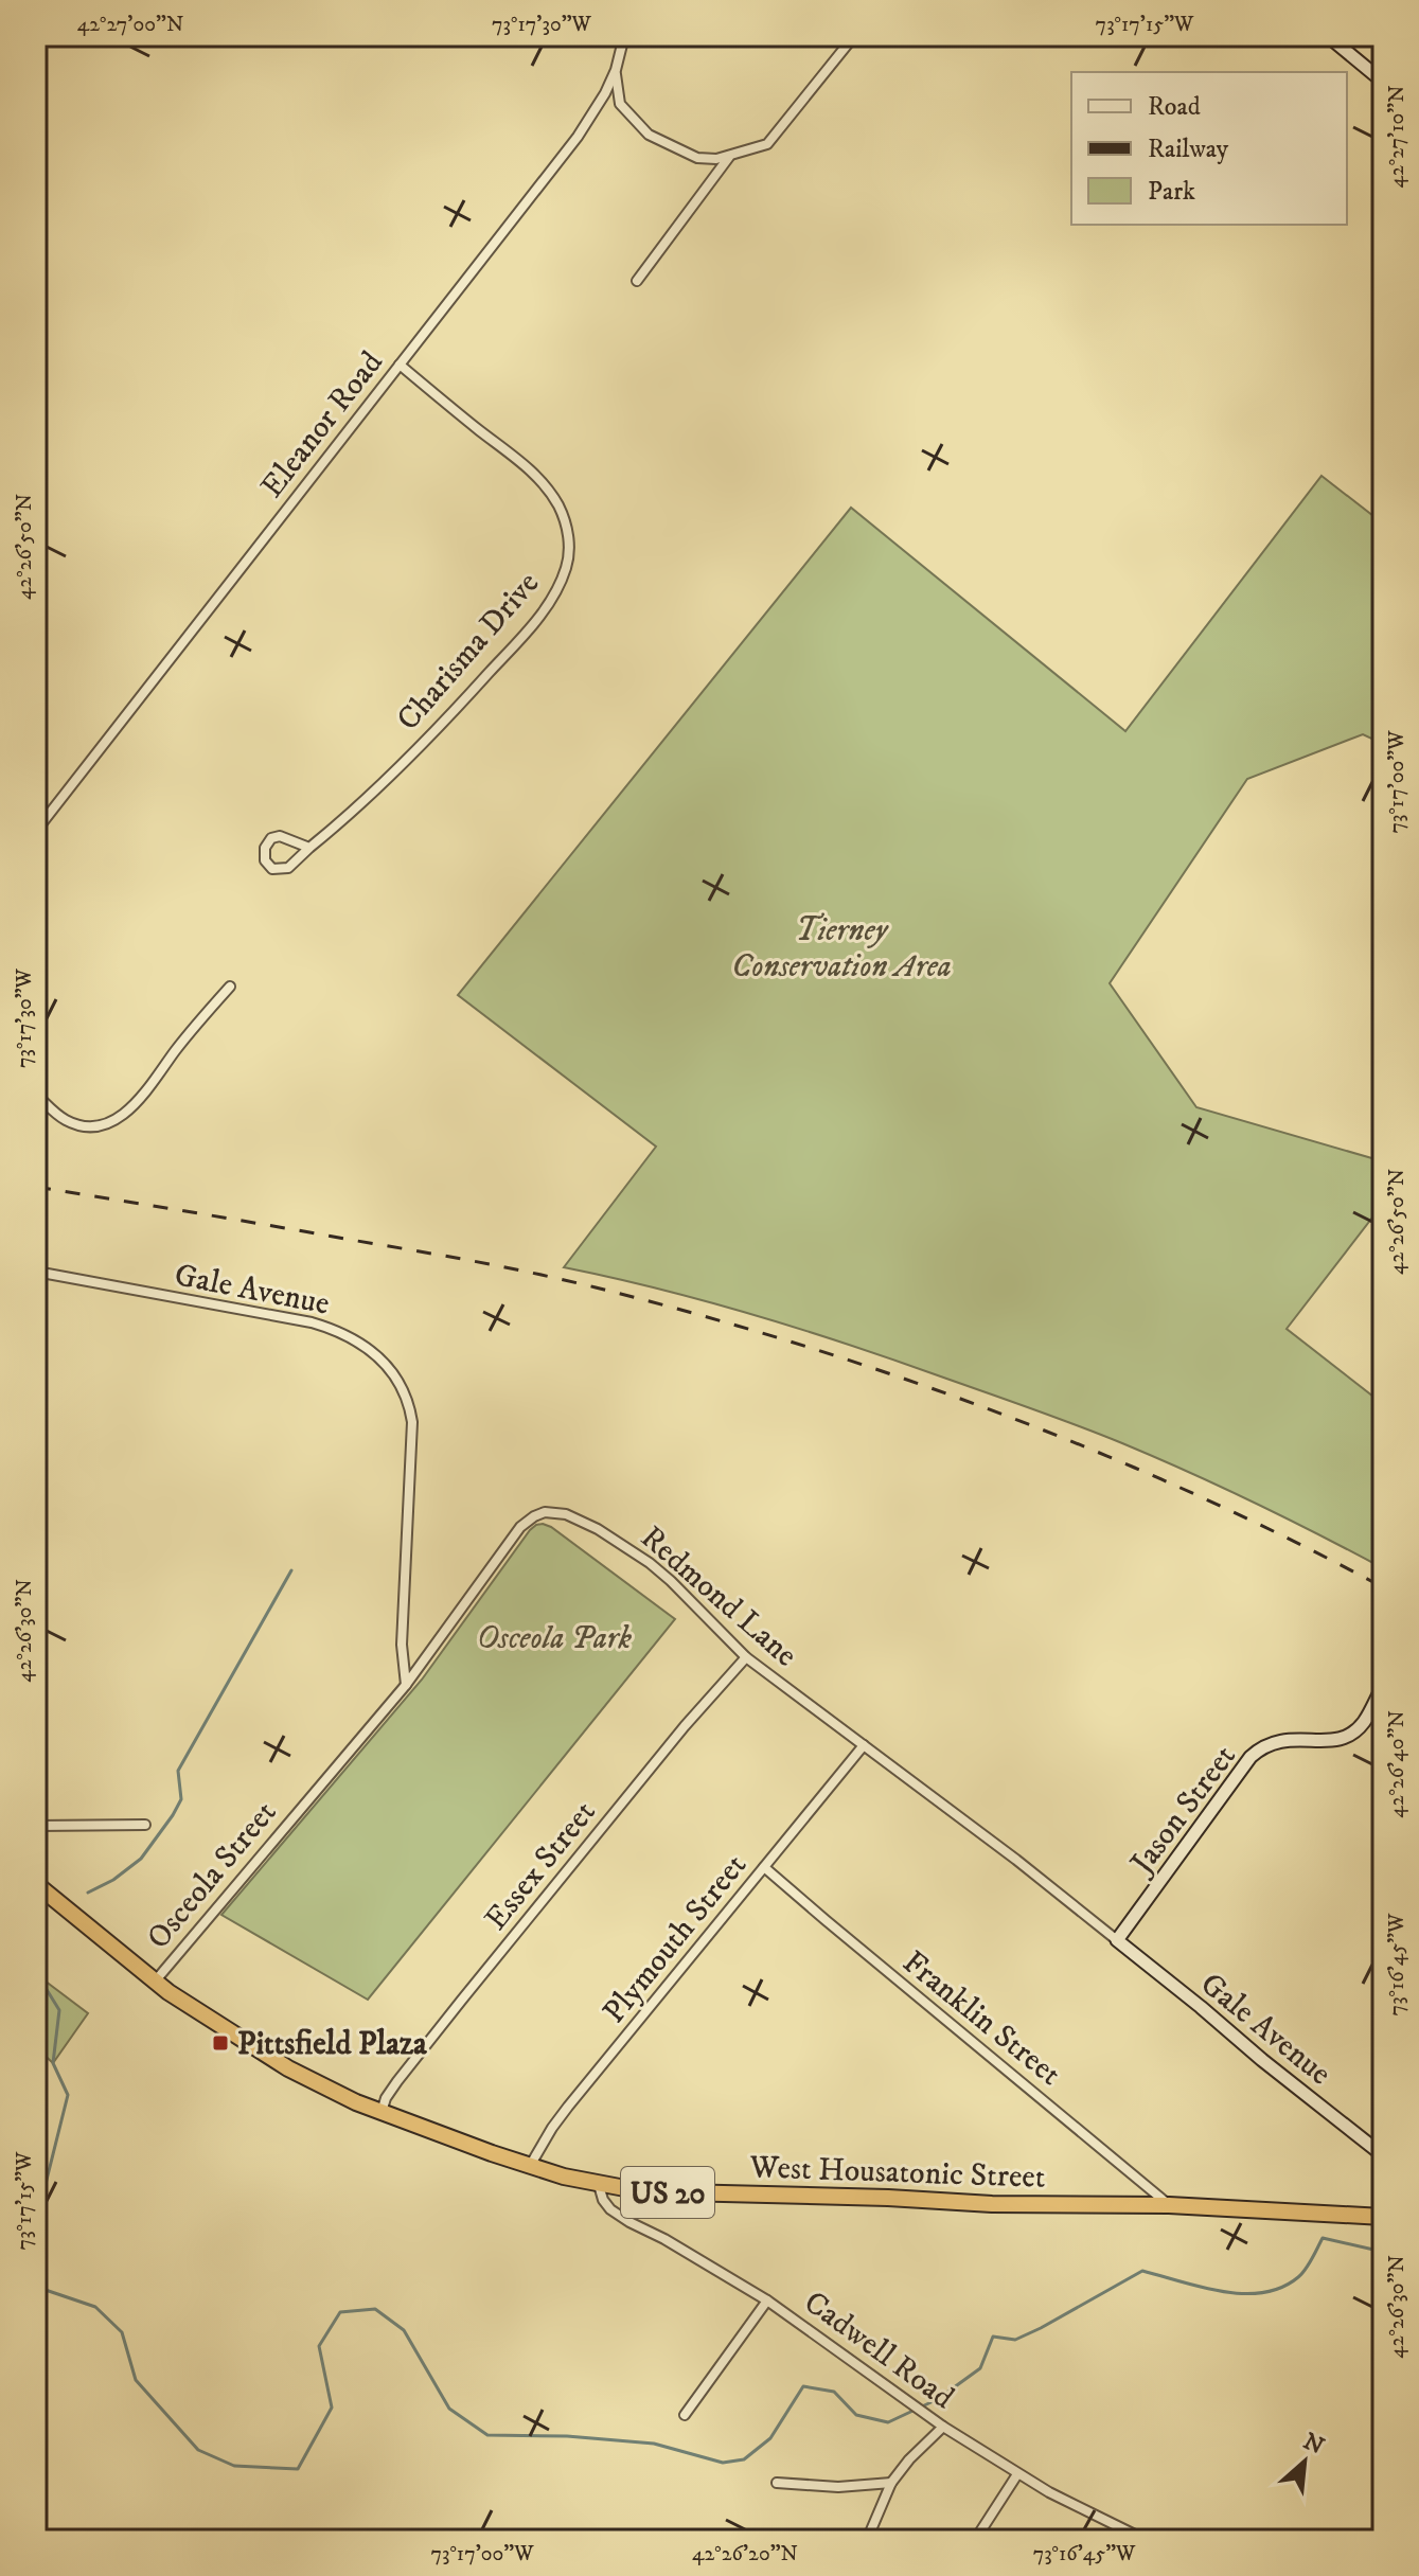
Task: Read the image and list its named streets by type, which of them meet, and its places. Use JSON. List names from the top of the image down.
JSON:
{
  "streets": {
    "highway": ["West Housatonic Street", "US 20"],
    "street": [
      "Eleanor Road",
      "Charisma Drive",
      "Gale Avenue",
      "Redmond Lane",
      "Jason Street",
      "Essex Street",
      "Osceola Street",
      "Plymouth Street",
      "Franklin Street",
      "Cadwell Road"
    ]
  },
  "crossings": [
    ["Eleanor Road", "Charisma Drive"],
    ["Gale Avenue", "Redmond Lane"],
    ["Gale Avenue", "Jason Street"],
    ["Gale Avenue", "Osceola Street"],
    ["Redmond Lane", "Jason Street"],
    ["Redmond Lane", "Essex Street"],
    ["Redmond Lane", "Osceola Street"],
    ["Redmond Lane", "Plymouth Street"],
    ["Essex Street", "West Housatonic Street"],
    ["Osceola Street", "West Housatonic Street"],
    ["Plymouth Street", "Franklin Street"],
    ["Plymouth Street", "West Housatonic Street"],
    ["Franklin Street", "West Housatonic Street"],
    ["West Housatonic Street", "Cadwell Road"]
  ],
  "parks": ["Tierney Conservation Area", "Osceola Park"],
  "places": {
    "transit": ["Pittsfield Plaza"]
  },
  "legend": ["Road", "Railway", "Park"],
  "north": "top right",
  "coordinates": [
    "42°27'00\"N",
    "73°17'30\"W",
    "73°17'15\"W",
    "42°27'10\"N",
    "42°26'50\"N",
    "73°17'00\"W",
    "42°26'30\"N",
    "42°26'40\"N",
    "73°16'45\"W",
    "42°26'20\"N"
  ]
}
